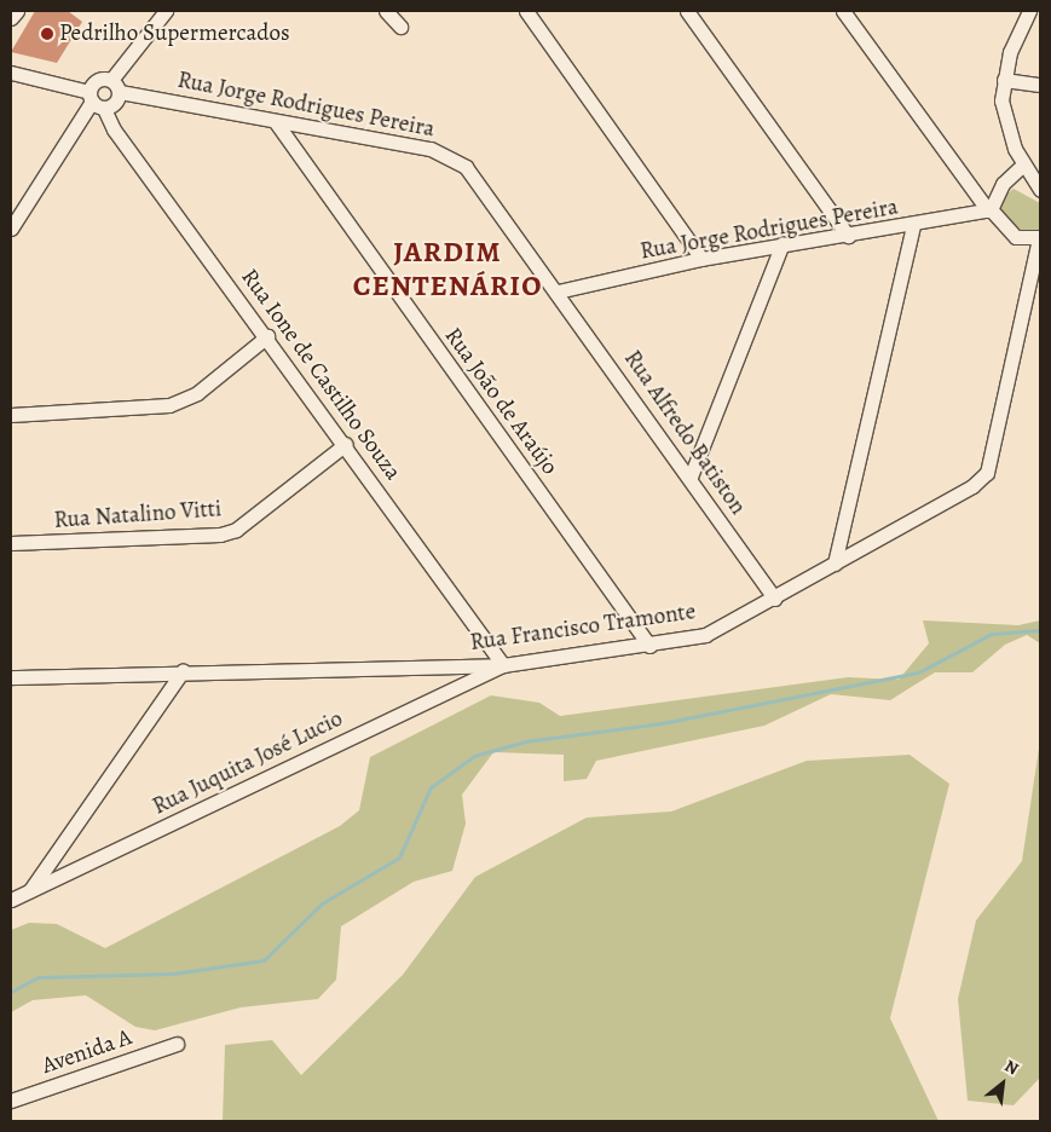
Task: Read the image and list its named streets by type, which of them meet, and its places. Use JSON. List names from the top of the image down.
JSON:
{
  "streets": {
    "street": [
      "Rua Jorge Rodrigues Pereira",
      "Rua Ione de Castilho Souza",
      "Rua João de Araújo",
      "Rua Alfredo Batiston",
      "Rua Natalino Vitti",
      "Rua Francisco Tramonte",
      "Rua Juquita José Lucio",
      "Avenida A"
    ]
  },
  "crossings": [
    ["Rua Jorge Rodrigues Pereira", "Rua João de Araújo"],
    ["Rua Jorge Rodrigues Pereira", "Rua Alfredo Batiston"],
    ["Rua Ione de Castilho Souza", "Rua Natalino Vitti"],
    ["Rua Ione de Castilho Souza", "Rua Francisco Tramonte"],
    ["Rua Ione de Castilho Souza", "Rua Juquita José Lucio"],
    ["Rua João de Araújo", "Rua Francisco Tramonte"],
    ["Rua Alfredo Batiston", "Rua Francisco Tramonte"],
    ["Rua Francisco Tramonte", "Rua Juquita José Lucio"]
  ],
  "districts": ["JARDIM CENTENÁRIO"],
  "places": ["Pedrilho Supermercados"],
  "north": "top right"
}
